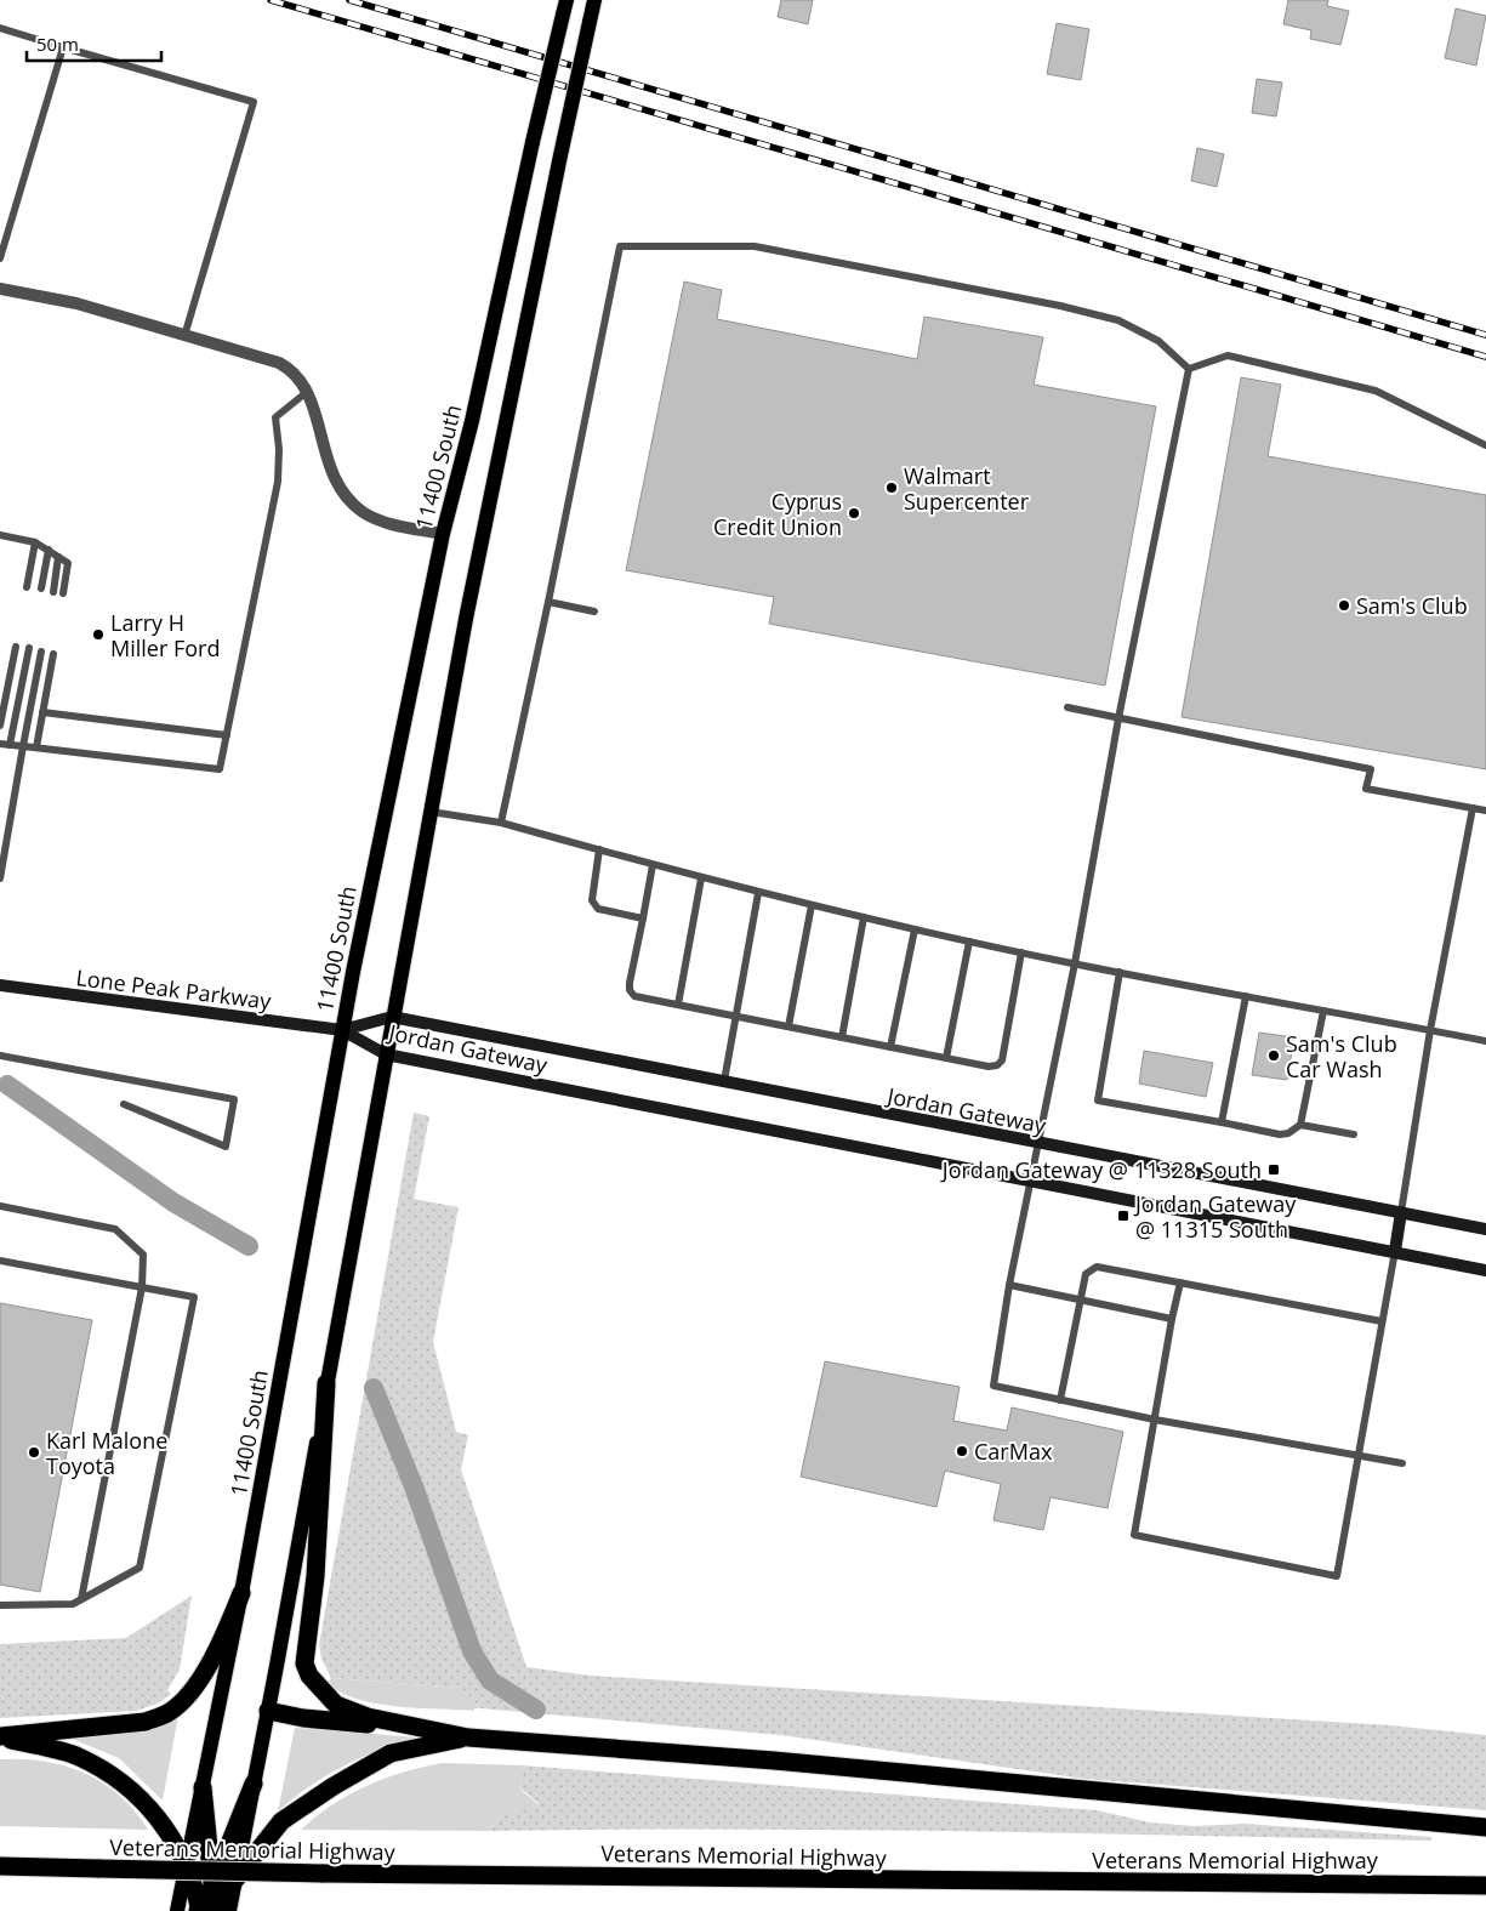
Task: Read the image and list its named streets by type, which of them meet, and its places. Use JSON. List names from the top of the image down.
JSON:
{
  "streets": {
    "highway": ["Veterans Memorial Highway"],
    "main road": ["11400 South", "Lone Peak Parkway", "Jordan Gateway"]
  },
  "crossings": [
    ["11400 South", "Lone Peak Parkway"],
    ["11400 South", "Jordan Gateway"],
    ["Lone Peak Parkway", "Jordan Gateway"]
  ],
  "places": {
    "other": [
      "Walmart Supercenter",
      "Cyprus Credit Union",
      "Sam's Club",
      "Larry H Miller Ford",
      "Sam's Club Car Wash",
      "CarMax",
      "Karl Malone Toyota"
    ],
    "transit": ["Jordan Gateway @ 11328 South", "Jordan Gateway @ 11315 South"]
  },
  "scale_bar": "50 m"
}
